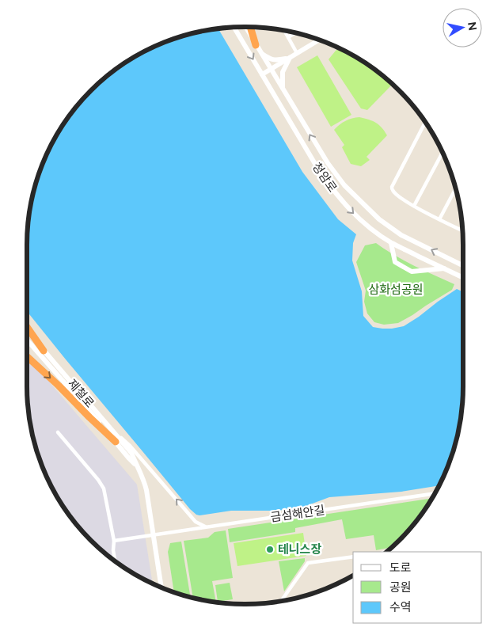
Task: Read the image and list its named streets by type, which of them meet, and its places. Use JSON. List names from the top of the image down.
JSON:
{
  "streets": {
    "main road": ["청암로", "제철로"],
    "street": ["금섬해안길"]
  },
  "crossings": [
    ["제철로", "금섬해안길"]
  ],
  "parks": ["삼화섬공원"],
  "places": ["테니스장"],
  "legend": ["도로", "공원", "수역"],
  "north": "right"
}
